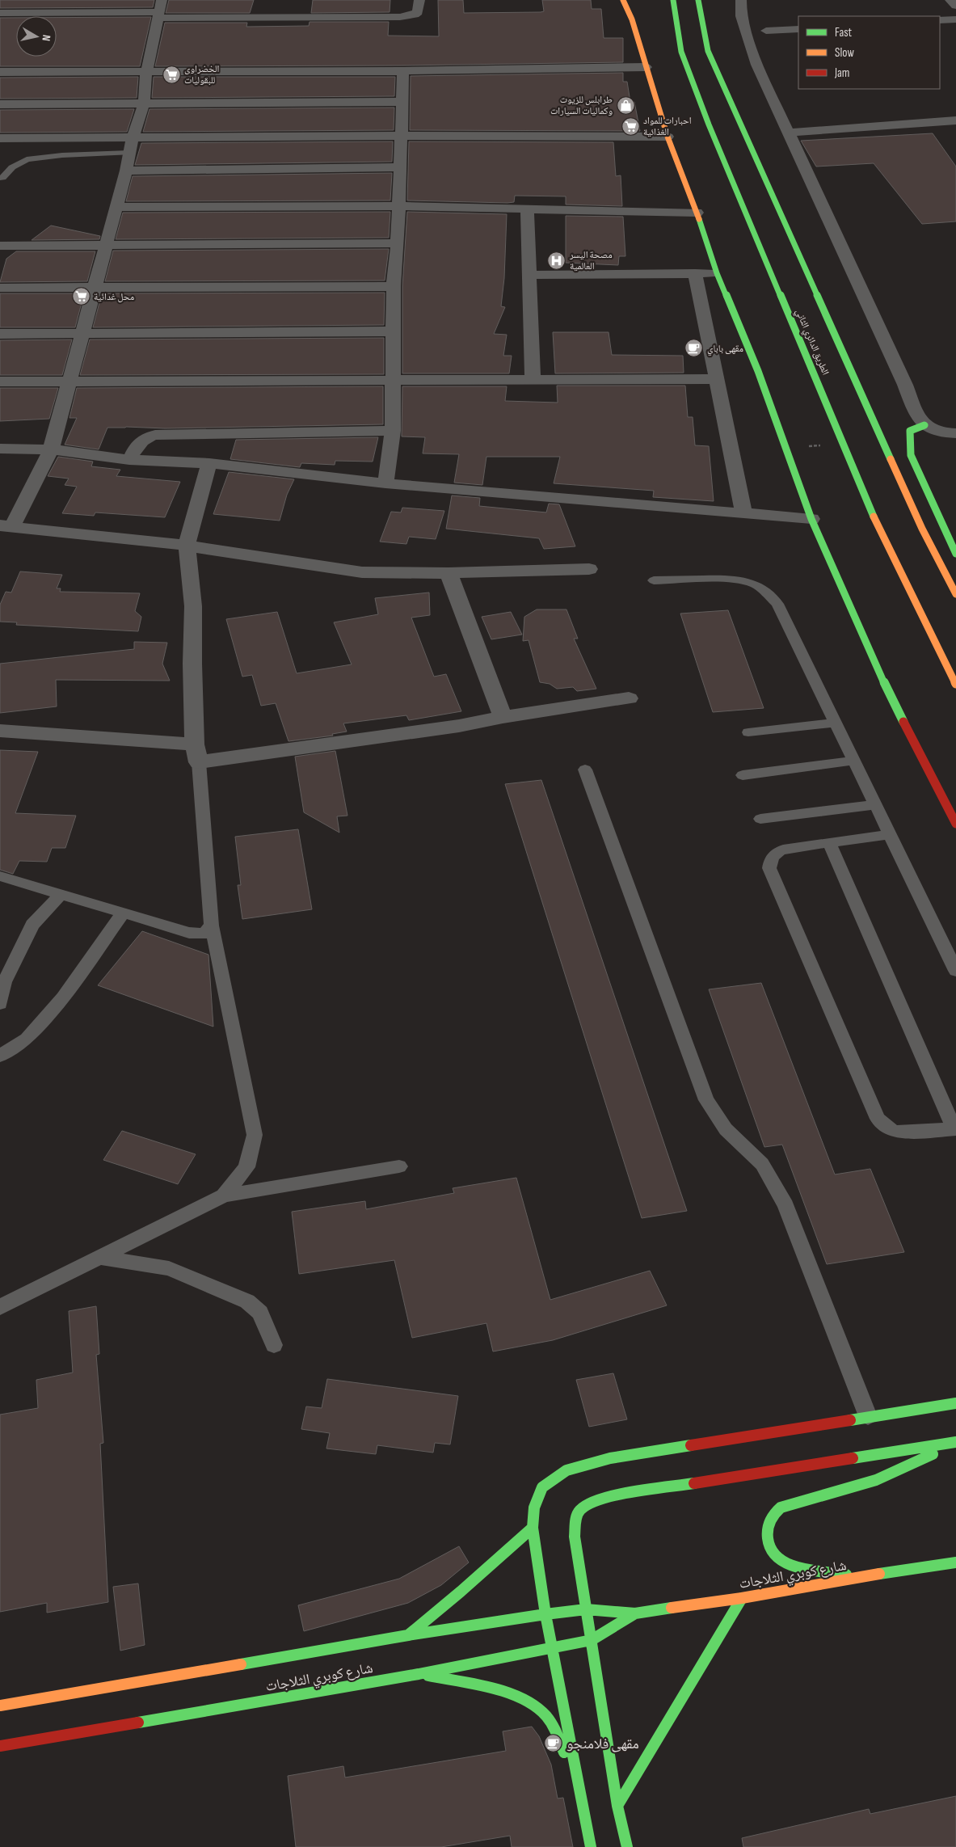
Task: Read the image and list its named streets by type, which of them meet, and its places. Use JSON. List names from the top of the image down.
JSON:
{
  "streets": {
    "main road": ["الطريق الدائري الثاني", "شارع كوبري الثلاجات"]
  },
  "places": {
    "supermarket": ["الخضراوى للبقوليات", "احبارات للمواد الغذائية", "محل غدائية"],
    "shop": ["طرابلس للزيوت وكماليات السيارات"],
    "hospital": ["مصحة اليسر العالمية"],
    "cafe": ["مقهى باباي", "مقهى فلامنجو"]
  },
  "legend": ["Fast", "Slow", "Jam"],
  "north": "right"
}
